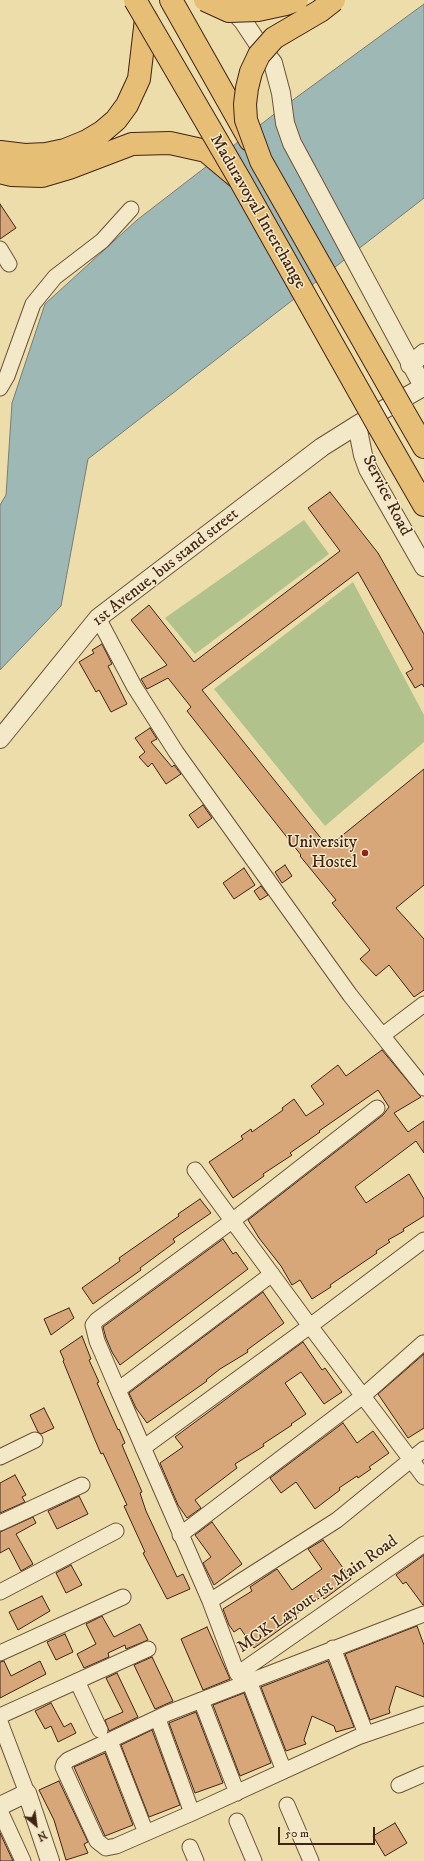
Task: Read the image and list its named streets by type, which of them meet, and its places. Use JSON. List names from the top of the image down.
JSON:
{
  "streets": {
    "highway": ["Maduravoyal Interchange"],
    "street": ["Service Road", "1st Avenue, bus stand street", "MCK Layout 1st Main Road"]
  },
  "crossings": [
    ["Maduravoyal Interchange", "Service Road"],
    ["Maduravoyal Interchange", "1st Avenue, bus stand street"],
    ["Service Road", "1st Avenue, bus stand street"]
  ],
  "places": ["University Hostel"],
  "scale_bar": "50 m",
  "north": "bottom right"
}
